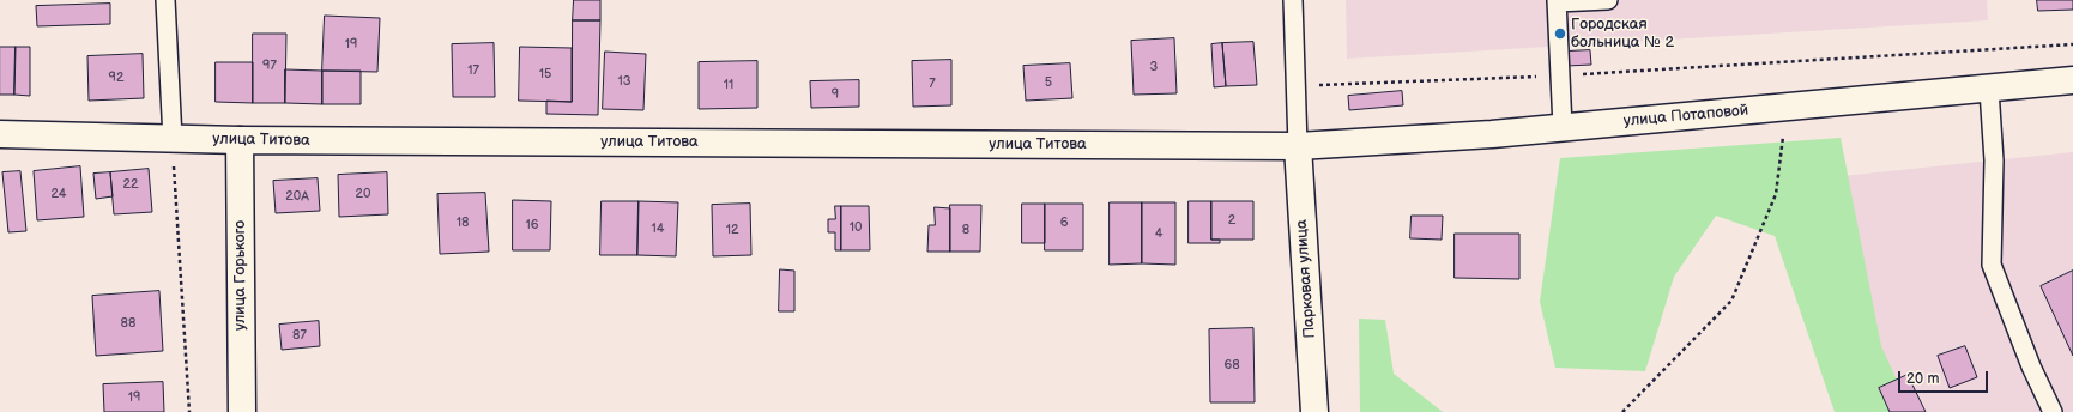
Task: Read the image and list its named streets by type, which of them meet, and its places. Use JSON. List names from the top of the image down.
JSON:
{
  "streets": {
    "street": [
      "улица Потаповой",
      "улица Титова",
      "улица Горького",
      "Парковая улица"
    ]
  },
  "crossings": [
    ["улица Потаповой", "улица Титова"],
    ["улица Потаповой", "Парковая улица"],
    ["улица Титова", "улица Горького"],
    ["улица Титова", "Парковая улица"]
  ],
  "places": ["Городская больница № 2"],
  "house_numbers": [
    "19",
    "97",
    "3",
    "17",
    "15",
    "92",
    "13",
    "5",
    "7",
    "11",
    "9",
    "22",
    "24",
    "20",
    "20А",
    "2",
    "18",
    "6",
    "16",
    "10",
    "14",
    "12",
    "8",
    "4",
    "88",
    "87",
    "68",
    "19"
  ],
  "scale_bar": "20 m"
}
